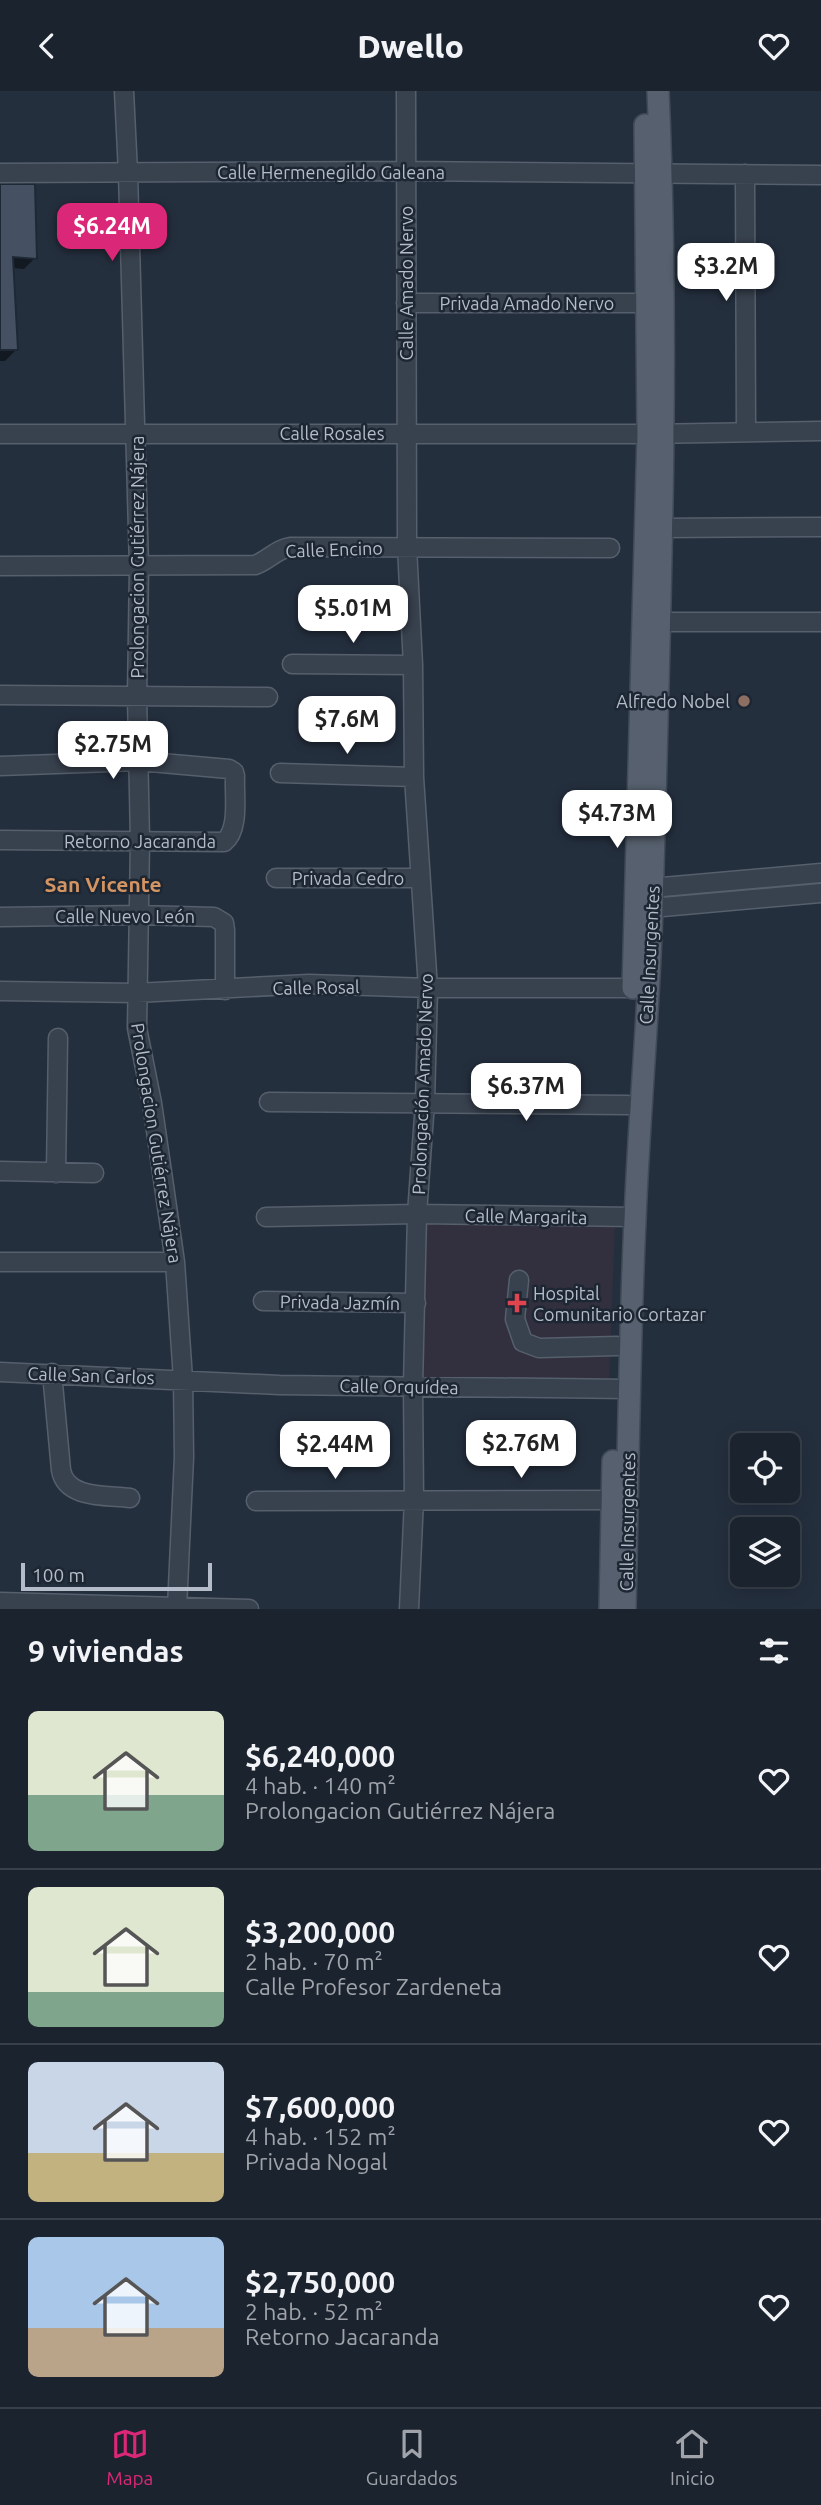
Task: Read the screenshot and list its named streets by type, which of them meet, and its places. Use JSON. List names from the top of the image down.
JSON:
{
  "streets": {
    "main road": ["Calle Insurgentes"],
    "street": [
      "Calle Hermenegildo Galeana",
      "Calle Amado Nervo",
      "Privada Amado Nervo",
      "Calle Rosales",
      "Calle Encino",
      "Prolongacion Gutiérrez Nájera",
      "Retorno Jacaranda",
      "Privada Cedro",
      "Calle Nuevo León",
      "Calle Rosal",
      "Prolongación Amado Nervo",
      "Calle Margarita",
      "Privada Jazmín",
      "Calle San Carlos",
      "Calle Orquídea"
    ]
  },
  "crossings": [
    ["Calle Hermenegildo Galeana", "Calle Amado Nervo"],
    ["Calle Hermenegildo Galeana", "Prolongacion Gutiérrez Nájera"],
    ["Calle Hermenegildo Galeana", "Calle Insurgentes"],
    ["Calle Amado Nervo", "Privada Amado Nervo"],
    ["Calle Amado Nervo", "Calle Rosales"],
    ["Calle Amado Nervo", "Prolongación Amado Nervo"],
    ["Privada Amado Nervo", "Calle Insurgentes"],
    ["Calle Rosales", "Prolongacion Gutiérrez Nájera"],
    ["Calle Rosales", "Calle Insurgentes"],
    ["Calle Rosales", "Prolongación Amado Nervo"],
    ["Calle Encino", "Prolongacion Gutiérrez Nájera"],
    ["Calle Encino", "Prolongación Amado Nervo"],
    ["Prolongacion Gutiérrez Nájera", "Retorno Jacaranda"],
    ["Prolongacion Gutiérrez Nájera", "Calle Nuevo León"],
    ["Prolongacion Gutiérrez Nájera", "Calle Rosal"],
    ["Prolongacion Gutiérrez Nájera", "Calle San Carlos"],
    ["Prolongacion Gutiérrez Nájera", "Calle Orquídea"],
    ["Privada Cedro", "Prolongación Amado Nervo"],
    ["Calle Nuevo León", "Calle Rosal"],
    ["Calle Insurgentes", "Calle Rosal"],
    ["Calle Insurgentes", "Calle Margarita"],
    ["Calle Insurgentes", "Calle Orquídea"],
    ["Calle Rosal", "Prolongación Amado Nervo"],
    ["Prolongación Amado Nervo", "Calle Margarita"],
    ["Prolongación Amado Nervo", "Privada Jazmín"],
    ["Prolongación Amado Nervo", "Calle Orquídea"],
    ["Calle San Carlos", "Calle Orquídea"]
  ],
  "districts": ["San Vicente"],
  "places": {
    "other": ["Alfredo Nobel"],
    "health": ["Hospital Comunitario Cortazar"]
  },
  "scale_bar": "100 m",
  "page": {
    "header": "Dwello",
    "price": [
      "$6.24M",
      "$3.2M",
      "$5.01M",
      "$7.6M",
      "$2.75M",
      "$4.73M",
      "$6.37M",
      "$2.76M",
      "$2.44M"
    ],
    "scale": "100 m",
    "heading": "9 viviendas",
    "list": [
      {
        "name": "$6,240,000",
        "note": "4 hab. · 140 m² · Prolongacion Gutiérrez Nájera"
      },
      {
        "name": "$3,200,000",
        "note": "2 hab. · 70 m² · Calle Profesor Zardeneta"
      },
      {
        "name": "$7,600,000",
        "note": "4 hab. · 152 m² · Privada Nogal"
      },
      {
        "name": "$2,750,000",
        "note": "2 hab. · 52 m² · Retorno Jacaranda"
      }
    ],
    "tabs": ["Mapa", "Guardados", "Inicio"]
  }
}
